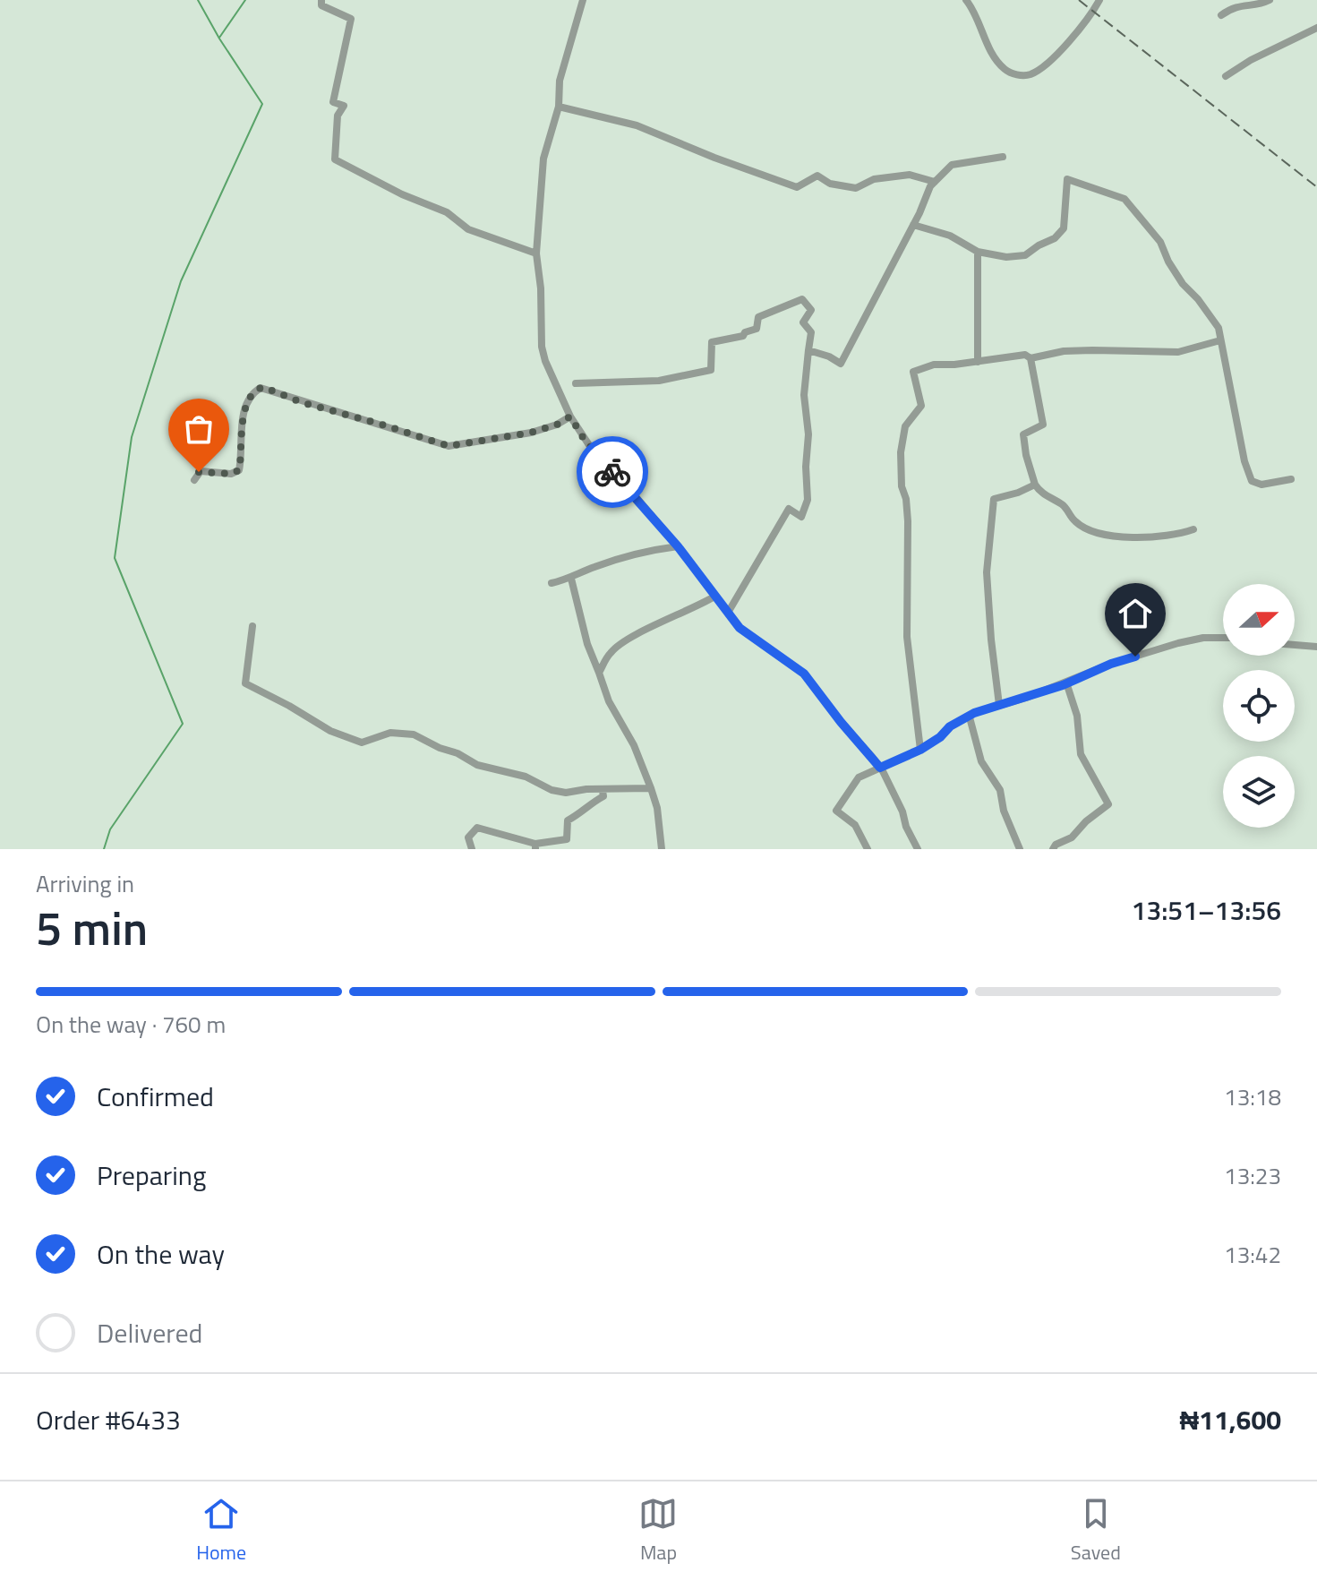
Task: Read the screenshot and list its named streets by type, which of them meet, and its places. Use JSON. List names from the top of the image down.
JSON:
{
  "north": "right",
  "page": {
    "heading": ["5 min", "Arriving in", "13:51–13:56"],
    "panel": ["Order #6433", "₦11,600"],
    "bar": "On the way · 760 m",
    "list": [
      ["Confirmed", "13:18"],
      ["Preparing", "13:23"],
      ["On the way", "13:42"],
      "Delivered"
    ],
    "tabs": ["Home", "Map", "Saved"]
  }
}
